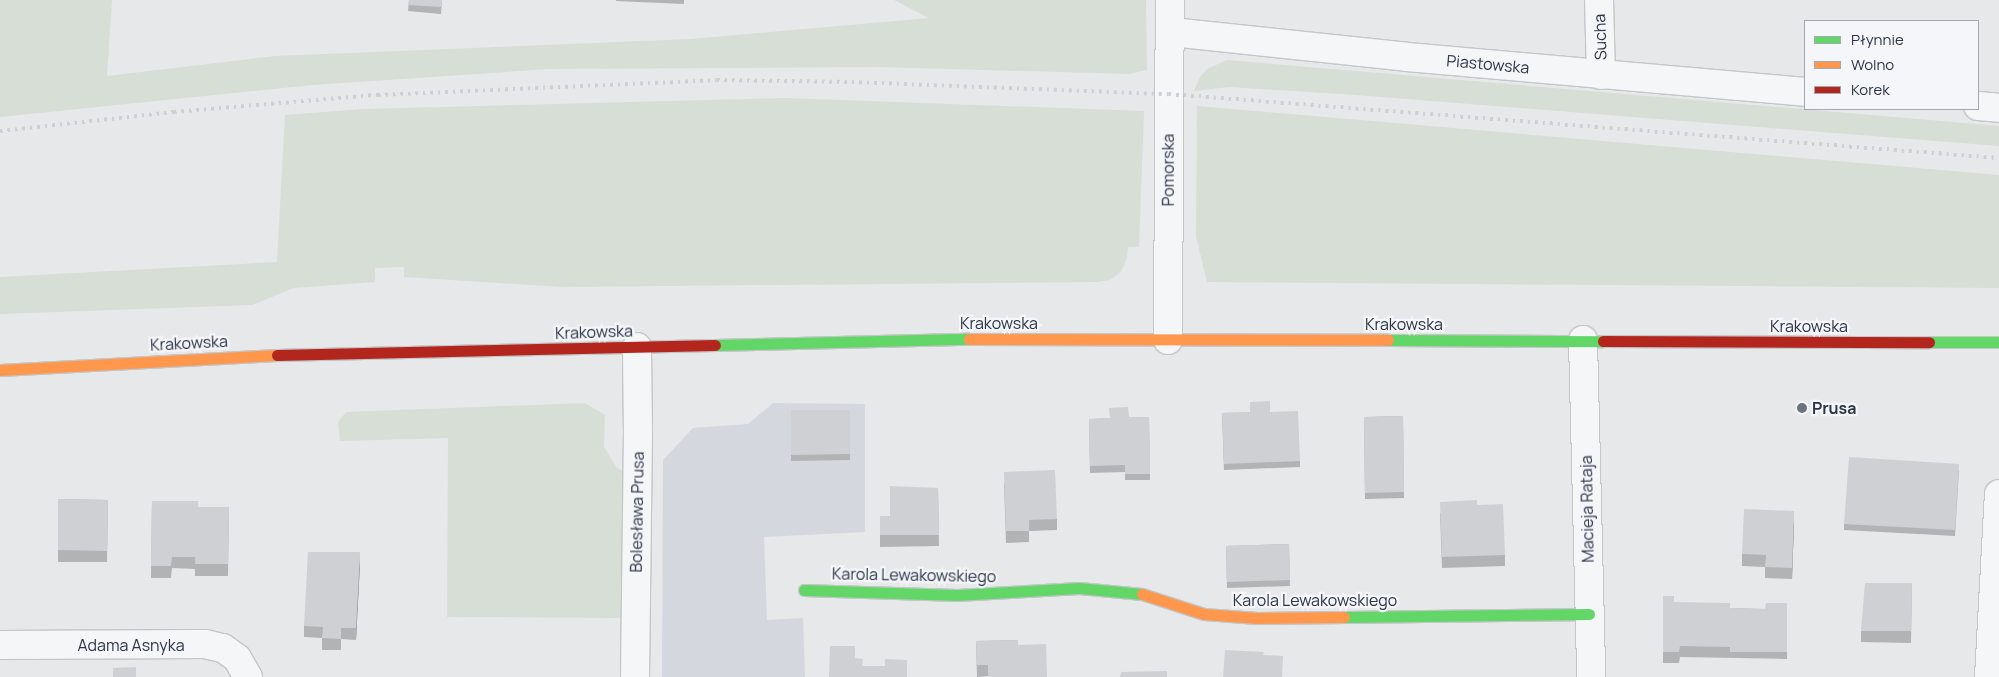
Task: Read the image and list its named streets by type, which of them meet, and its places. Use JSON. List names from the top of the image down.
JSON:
{
  "streets": {
    "main road": ["Krakowska", "Karola Lewakowskiego"],
    "street": [
      "Sucha",
      "Piastowska",
      "Pomorska",
      "Macieja Rataja",
      "Bolesława Prusa",
      "Adama Asnyka"
    ]
  },
  "crossings": [
    ["Sucha", "Piastowska"],
    ["Piastowska", "Pomorska"],
    ["Pomorska", "Krakowska"],
    ["Krakowska", "Macieja Rataja"],
    ["Krakowska", "Bolesława Prusa"],
    ["Macieja Rataja", "Karola Lewakowskiego"]
  ],
  "places": ["Prusa"],
  "legend": ["Płynnie", "Wolno", "Korek"]
}
